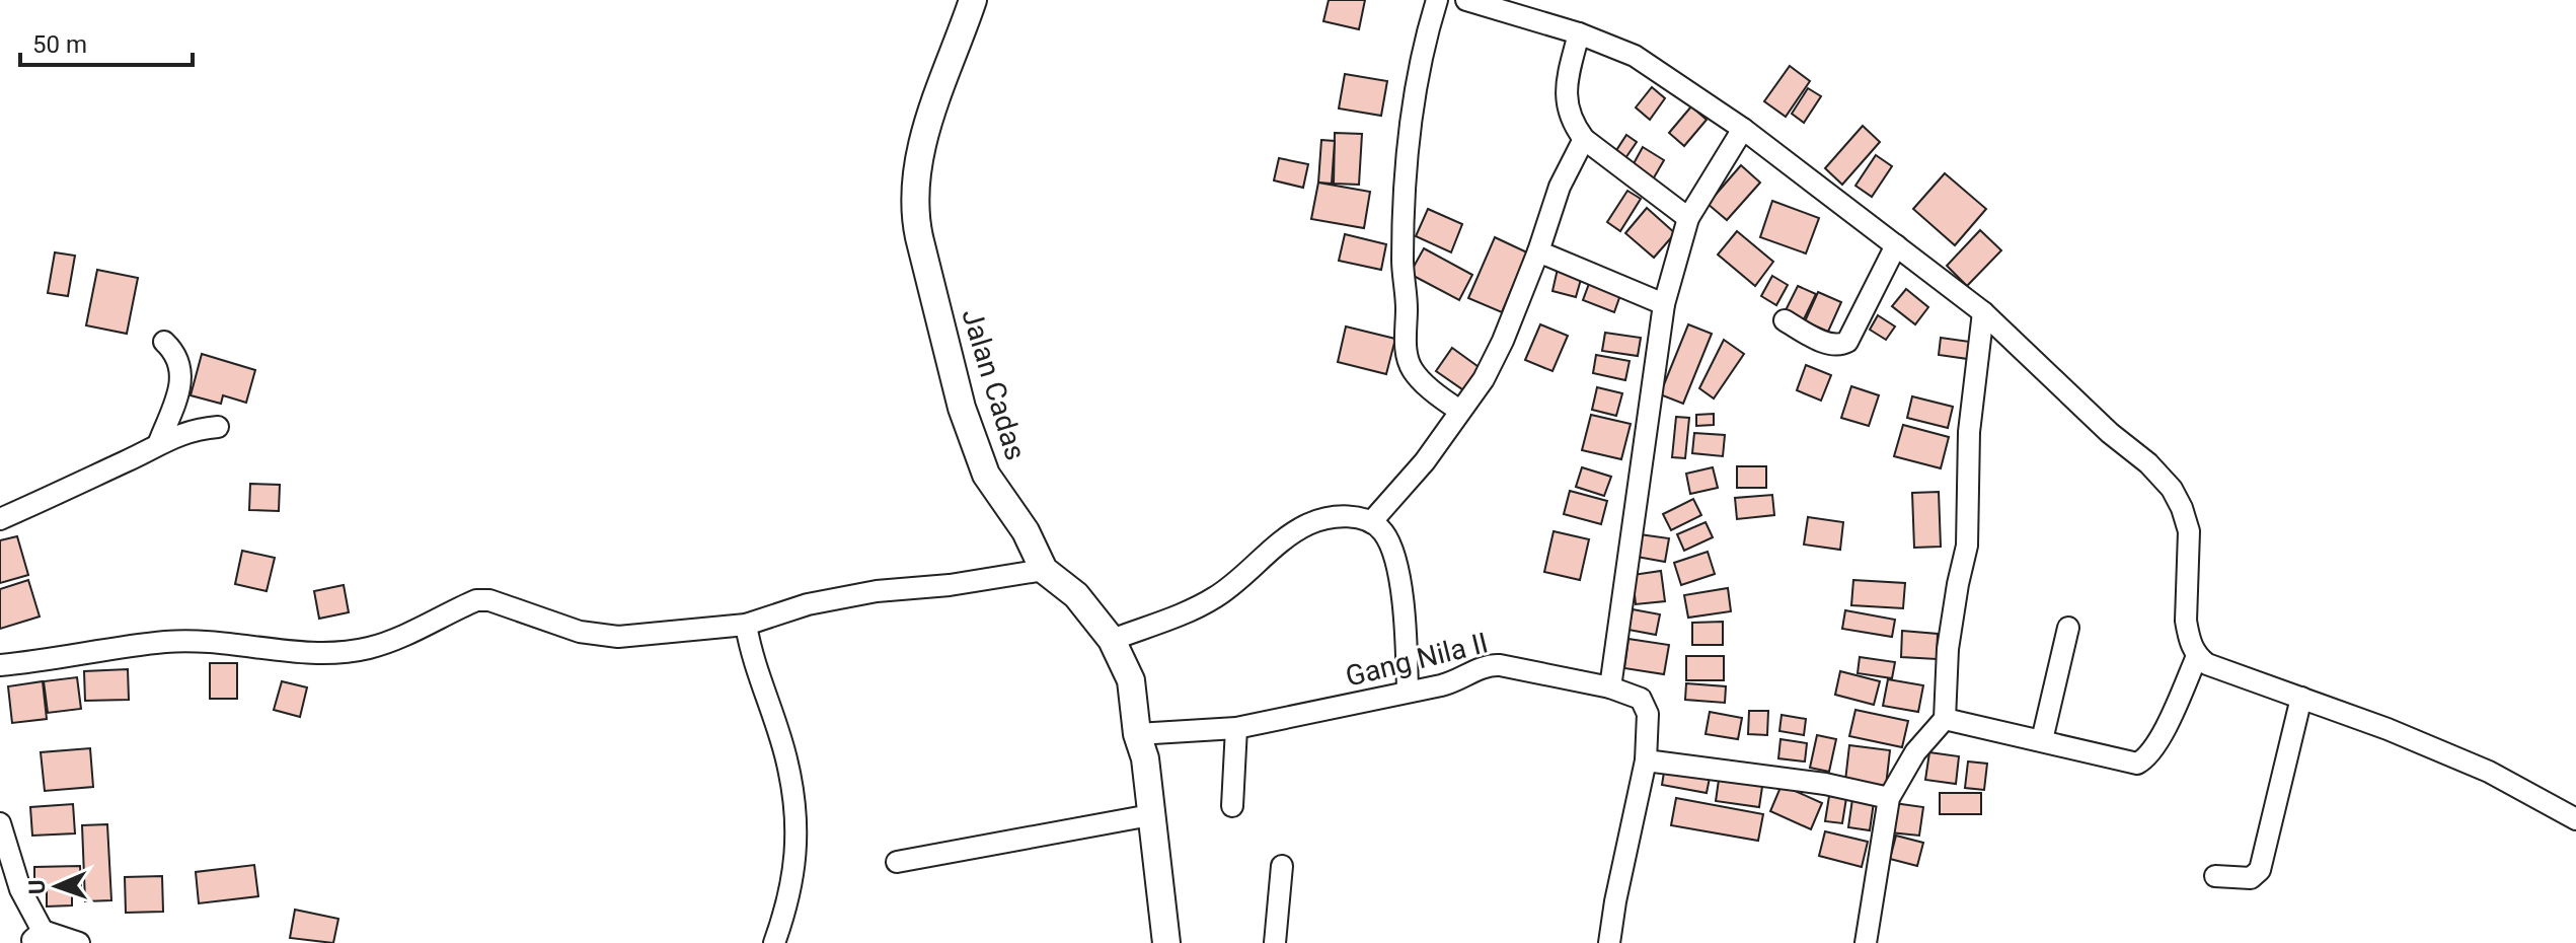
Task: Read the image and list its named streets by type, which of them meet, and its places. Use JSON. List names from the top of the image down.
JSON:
{
  "streets": {
    "street": ["Jalan Cadas", "Gang Nila II"]
  },
  "crossings": [
    ["Jalan Cadas", "Gang Nila II"]
  ],
  "scale_bar": "50 m",
  "north": "left"
}
